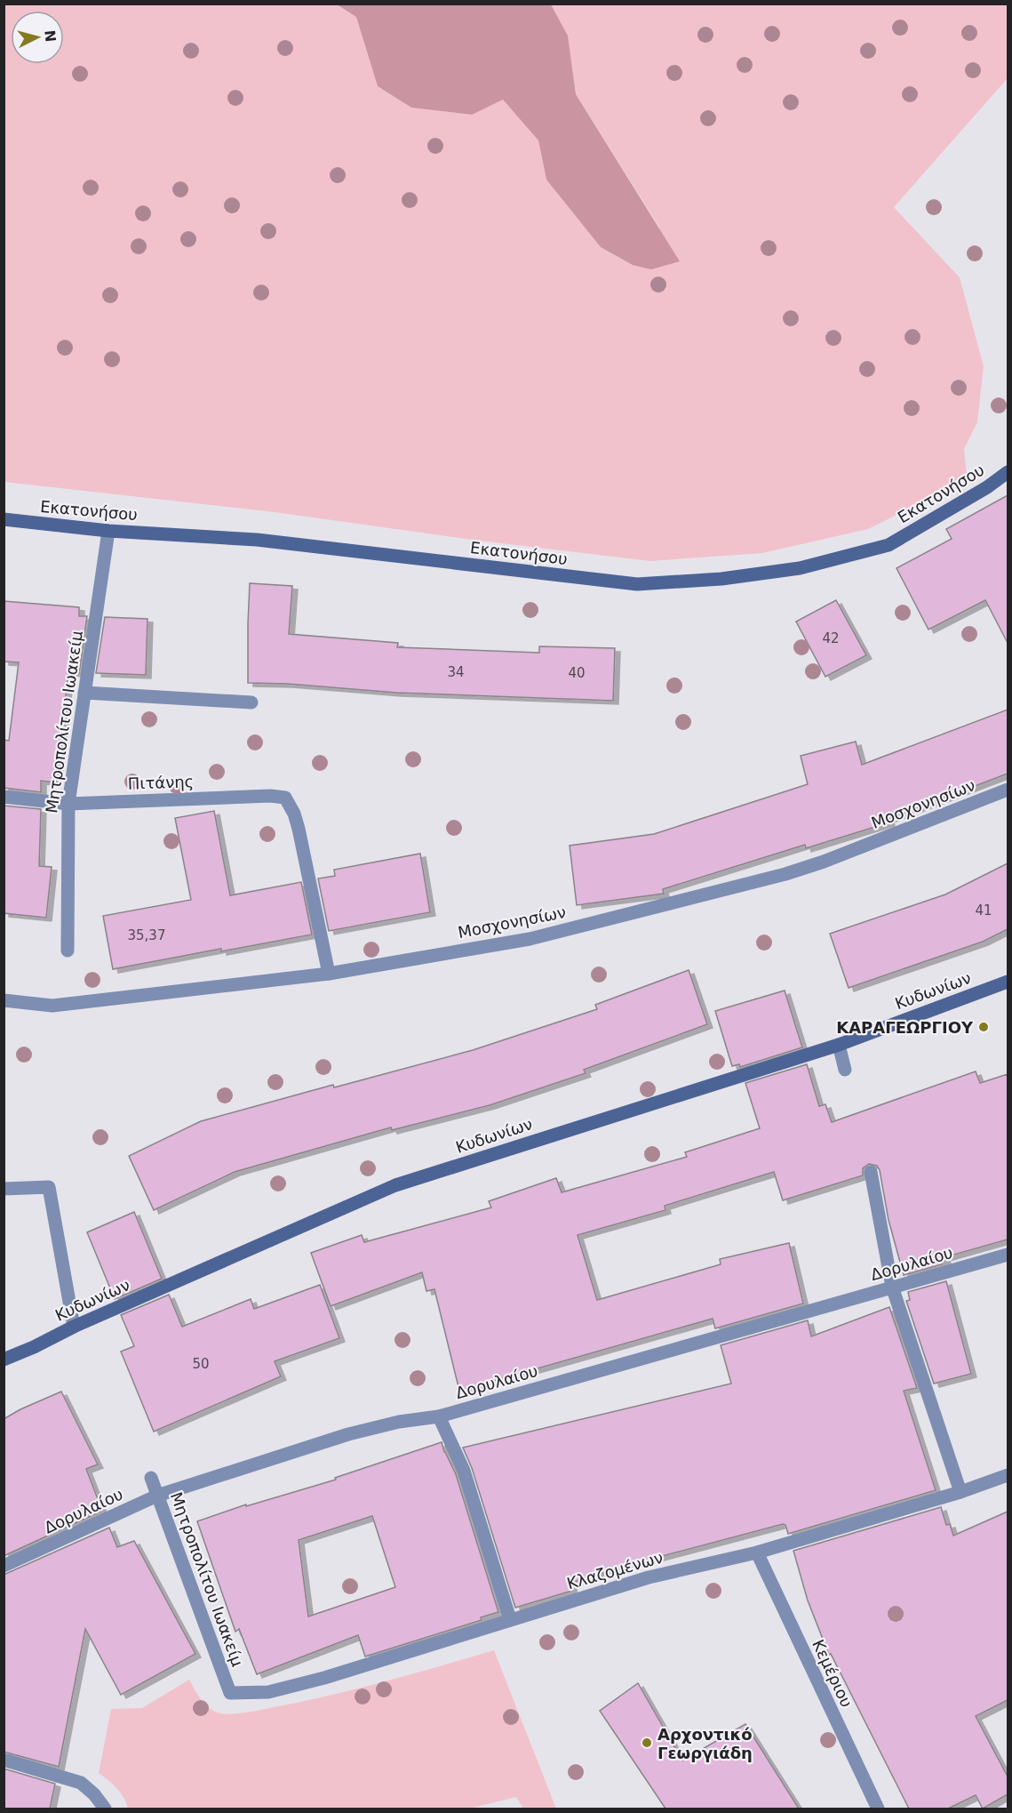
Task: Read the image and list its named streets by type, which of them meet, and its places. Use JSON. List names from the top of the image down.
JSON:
{
  "streets": {
    "street": [
      "Εκατονήσου",
      "Μητροπολίτου Ιωακείμ",
      "Πιτάνης",
      "Μοσχονησίων",
      "Κυδωνίων",
      "Δορυλαίου",
      "Κλαζομένων",
      "Κεμέριου"
    ]
  },
  "crossings": [
    ["Εκατονήσου", "Μητροπολίτου Ιωακείμ"],
    ["Μητροπολίτου Ιωακείμ", "Πιτάνης"],
    ["Μητροπολίτου Ιωακείμ", "Δορυλαίου"],
    ["Μητροπολίτου Ιωακείμ", "Κλαζομένων"],
    ["Πιτάνης", "Μοσχονησίων"],
    ["Κλαζομένων", "Κεμέριου"]
  ],
  "places": ["ΚΑΡΑΓΕΩΡΓΙΟΥ", "Αρχοντικό Γεωργιάδη"],
  "house_numbers": [
    "42",
    "34",
    "40",
    "41",
    "35,37",
    "50"
  ],
  "north": "right"
}
